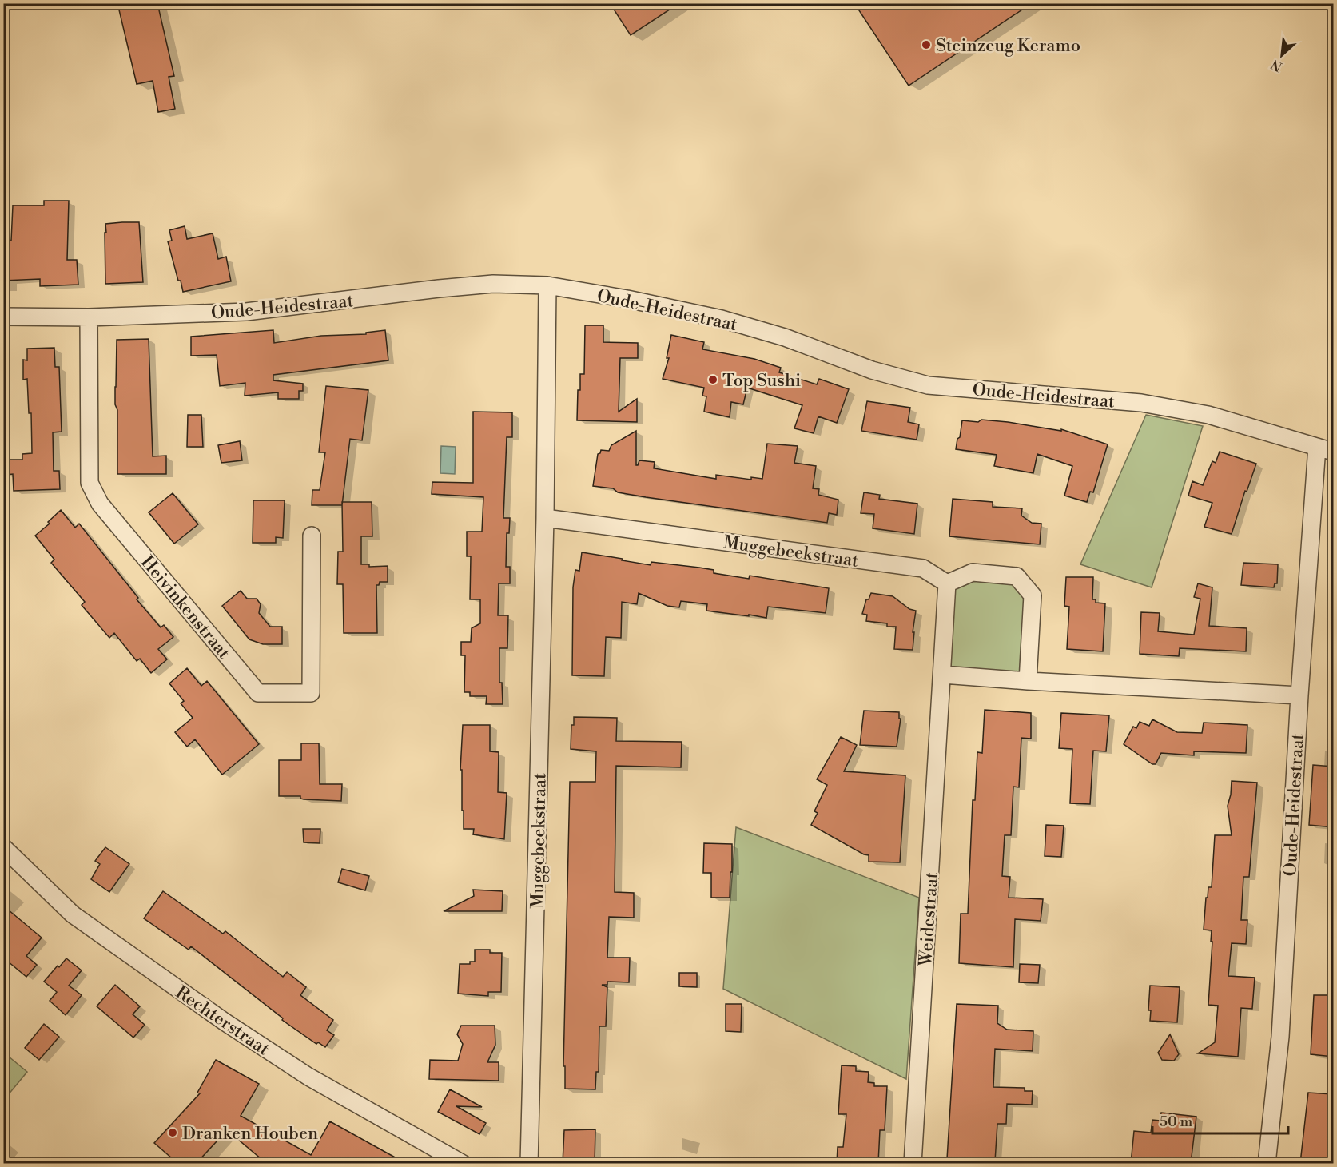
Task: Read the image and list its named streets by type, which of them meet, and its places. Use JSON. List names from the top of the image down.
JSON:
{
  "streets": {
    "street": [
      "Oude-Heidestraat",
      "Muggebeekstraat",
      "Heivinkenstraat",
      "Weidestraat",
      "Rechterstraat"
    ]
  },
  "crossings": [
    ["Oude-Heidestraat", "Muggebeekstraat"],
    ["Oude-Heidestraat", "Heivinkenstraat"],
    ["Muggebeekstraat", "Weidestraat"]
  ],
  "places": ["Steinzeug Keramo", "Top Sushi", "Dranken Houben"],
  "scale_bar": "50 m",
  "north": "bottom left"
}
